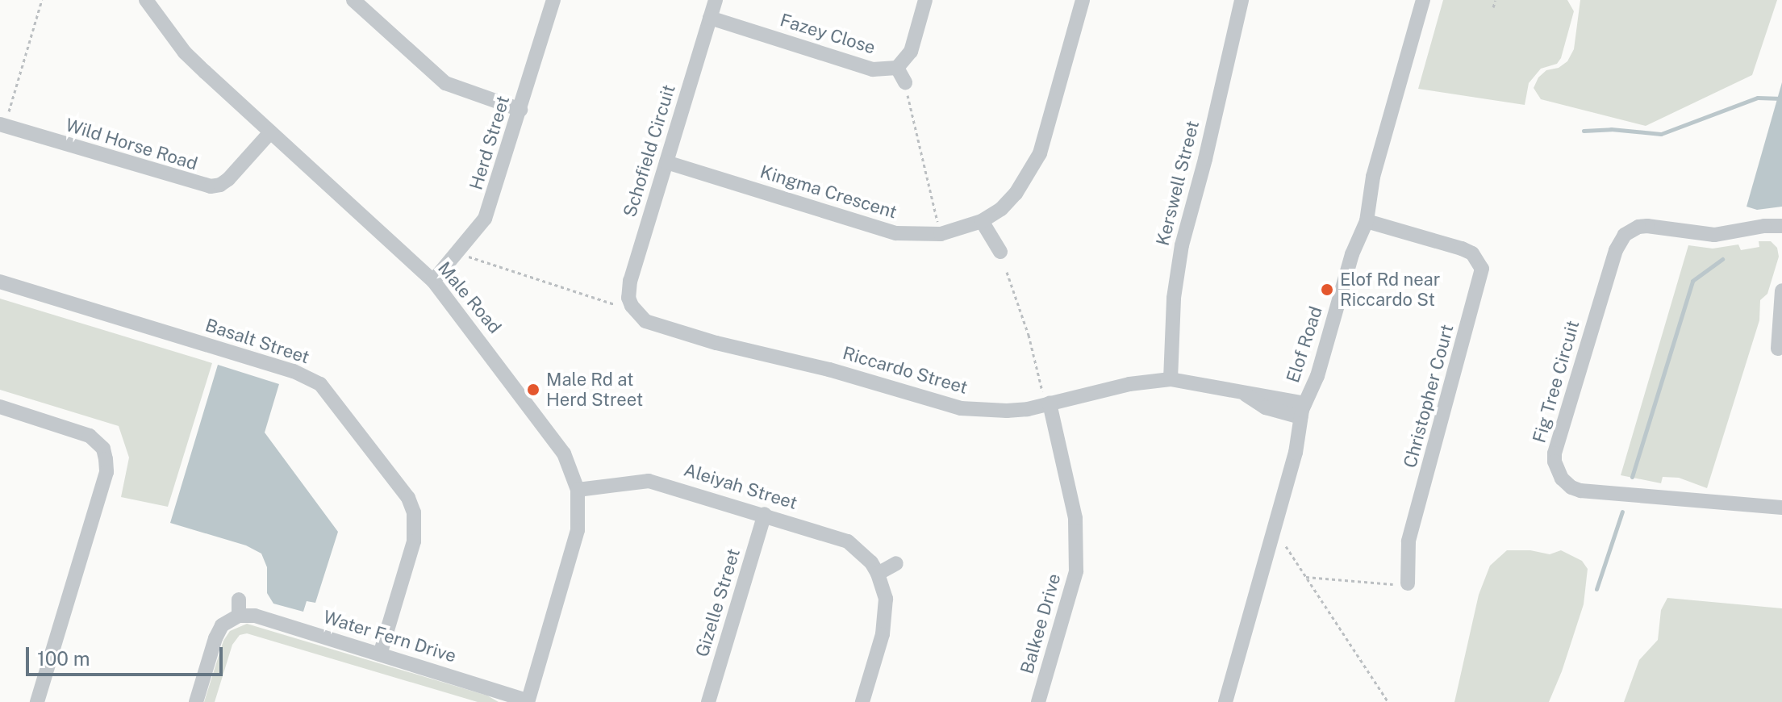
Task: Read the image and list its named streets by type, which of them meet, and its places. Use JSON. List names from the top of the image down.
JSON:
{
  "streets": {
    "street": [
      "Fazey Close",
      "Herd Street",
      "Wild Horse Road",
      "Schofield Circuit",
      "Kerswell Street",
      "Kingma Crescent",
      "Male Road",
      "Basalt Street",
      "Elof Road",
      "Riccardo Street",
      "Fig Tree Circuit",
      "Christopher Court",
      "Aleiyah Street",
      "Gizelle Street",
      "Balkee Drive",
      "Water Fern Drive"
    ]
  },
  "crossings": [
    ["Fazey Close", "Schofield Circuit"],
    ["Herd Street", "Male Road"],
    ["Wild Horse Road", "Male Road"],
    ["Schofield Circuit", "Kingma Crescent"],
    ["Schofield Circuit", "Riccardo Street"],
    ["Kerswell Street", "Riccardo Street"],
    ["Male Road", "Aleiyah Street"],
    ["Male Road", "Water Fern Drive"],
    ["Basalt Street", "Water Fern Drive"],
    ["Elof Road", "Riccardo Street"],
    ["Elof Road", "Christopher Court"],
    ["Riccardo Street", "Balkee Drive"],
    ["Aleiyah Street", "Gizelle Street"]
  ],
  "places": ["Elof Rd near Riccardo St", "Male Rd at Herd Street"],
  "scale_bar": "100 m"
}
